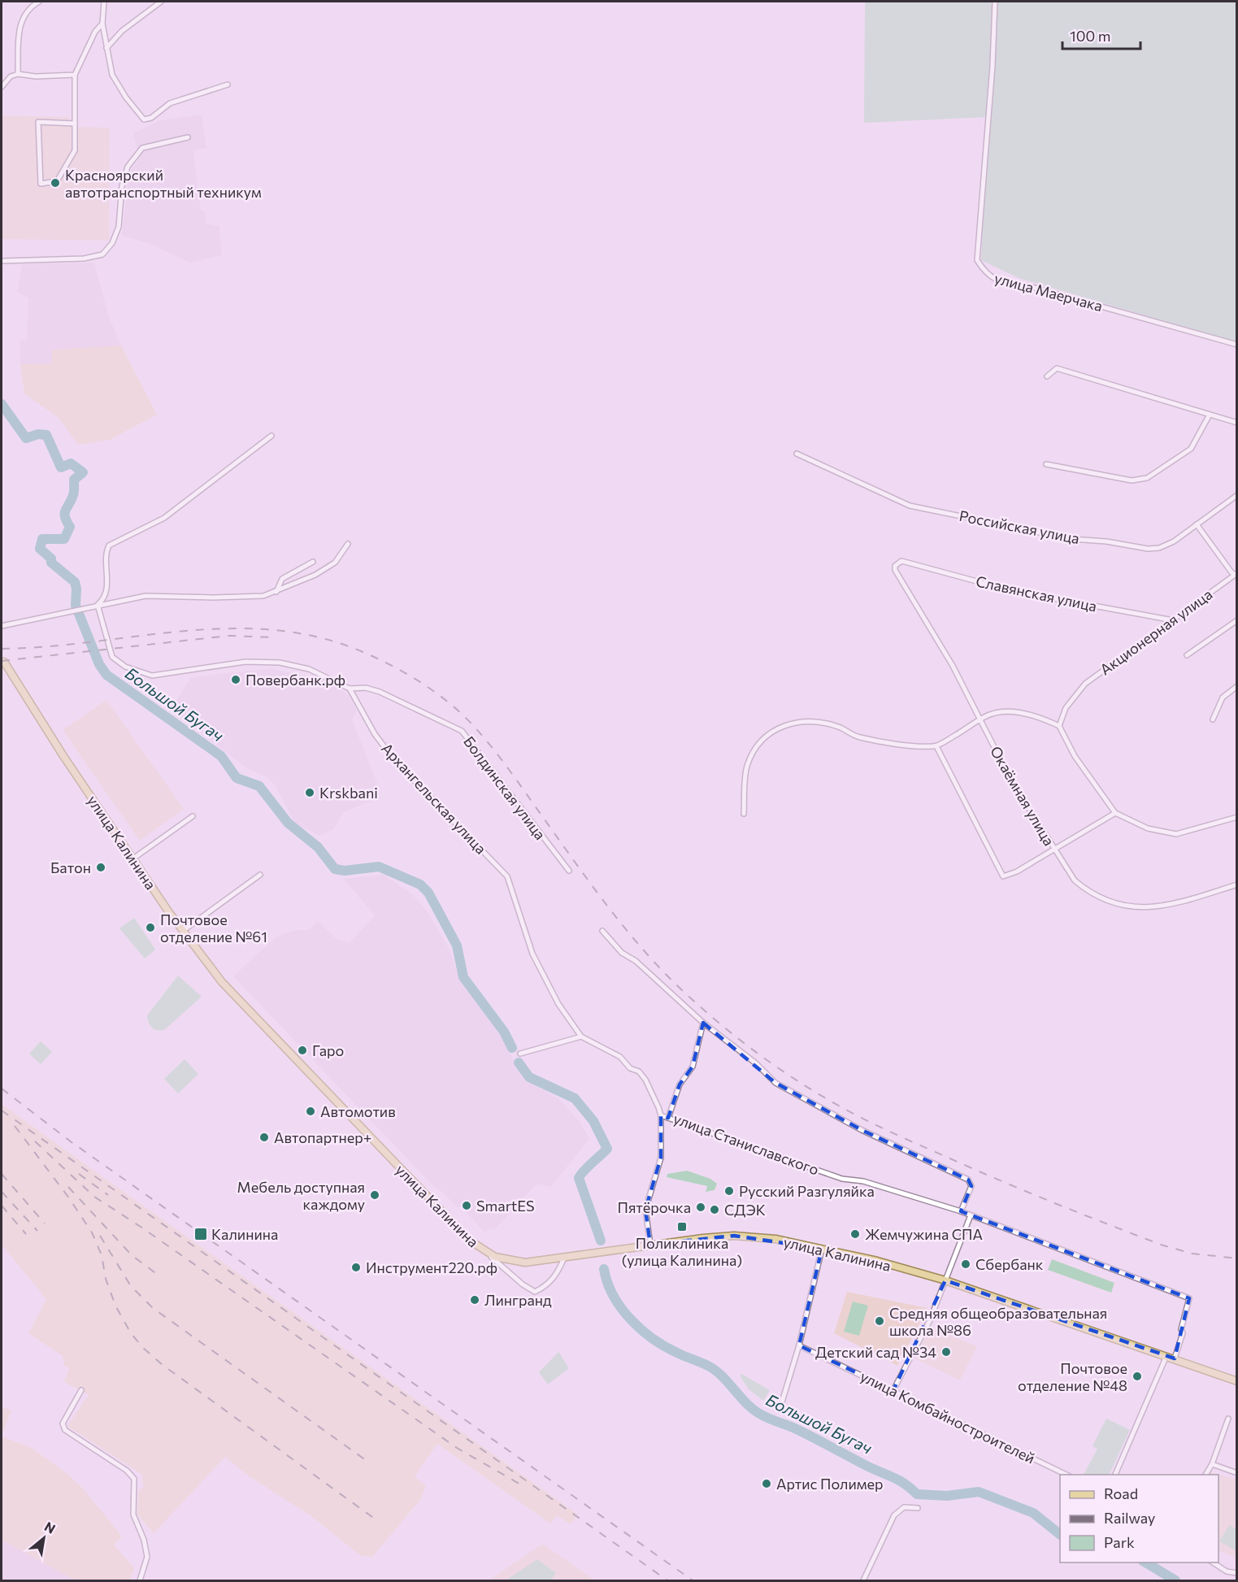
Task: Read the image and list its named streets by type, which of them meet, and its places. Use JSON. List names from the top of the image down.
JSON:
{
  "streets": {
    "main road": ["улица Калинина"],
    "street": [
      "улица Маерчака",
      "Российская улица",
      "Славянская улица",
      "Акционерная улица",
      "Болдинская улица",
      "Окаёмная улица",
      "Архангельская улица",
      "улица Станиславского",
      "улица Комбайностроителей"
    ]
  },
  "crossings": [
    ["Славянская улица", "Акционерная улица"],
    ["Славянская улица", "Окаёмная улица"],
    ["Болдинская улица", "Архангельская улица"],
    ["улица Калинина", "улица Станиславского"]
  ],
  "water": ["Большой Бугач"],
  "places": {
    "other": [
      "Красноярский автотранспортный техникум",
      "Повербанк.рф",
      "Krskbani",
      "Батон",
      "Почтовое отделение №61",
      "Гаро",
      "Автомотив",
      "Автопартнер+",
      "Русский Разгуляйка",
      "Мебель доступная каждому",
      "SmartES",
      "Пятёрочка",
      "СДЭК",
      "Жемчужина СПА",
      "Сбербанк",
      "Инструмент220.рф",
      "Лингранд",
      "Средняя общеобразовательная школа №86",
      "Детский сад №34",
      "Почтовое отделение №48",
      "Артис Полимер"
    ],
    "transit": ["Поликлиника (улица Калинина)", "Калинина"]
  },
  "legend": ["Road", "Railway", "Park"],
  "scale_bar": "100 m",
  "north": "top right"
}
